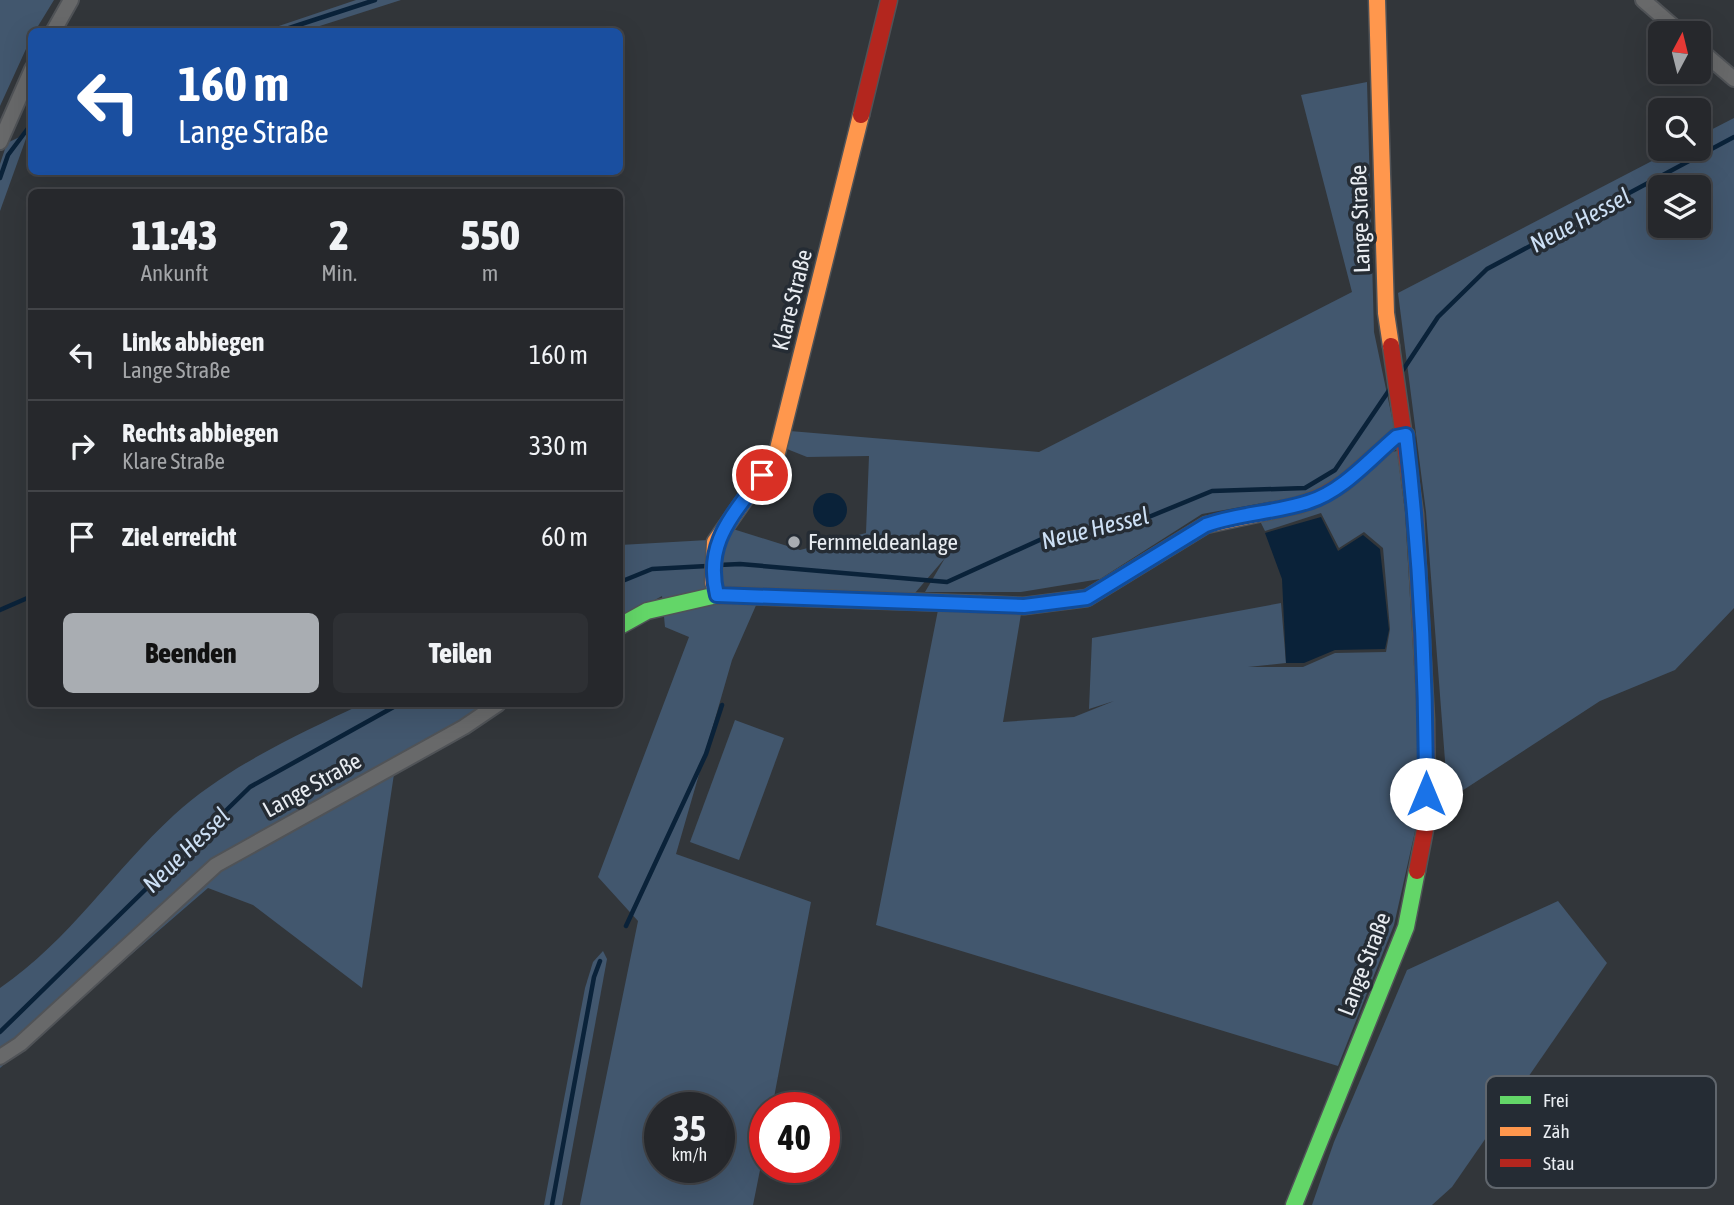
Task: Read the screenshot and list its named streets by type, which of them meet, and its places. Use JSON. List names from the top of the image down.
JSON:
{
  "streets": {
    "street": ["Lange Straße", "Klare Straße"]
  },
  "water": ["Neue Hessel"],
  "places": ["Fernmeldeanlage"],
  "legend": ["Frei", "Zäh", "Stau"],
  "north": "top",
  "page": {
    "turn": ["160 m", "Lange Straße"],
    "eta": [
      "11:43",
      "Ankunft",
      "2",
      "Min.",
      "550",
      "m"
    ],
    "list": [
      {
        "name": "Links abbiegen",
        "note": "Lange Straße",
        "value": "160 m"
      },
      {
        "name": "Rechts abbiegen",
        "note": "Klare Straße",
        "value": "330 m"
      },
      {
        "name": "Ziel erreicht",
        "value": "60 m"
      }
    ],
    "buttons": ["Beenden", "Teilen"],
    "speed": "35 km/h",
    "limit": "40"
  }
}
